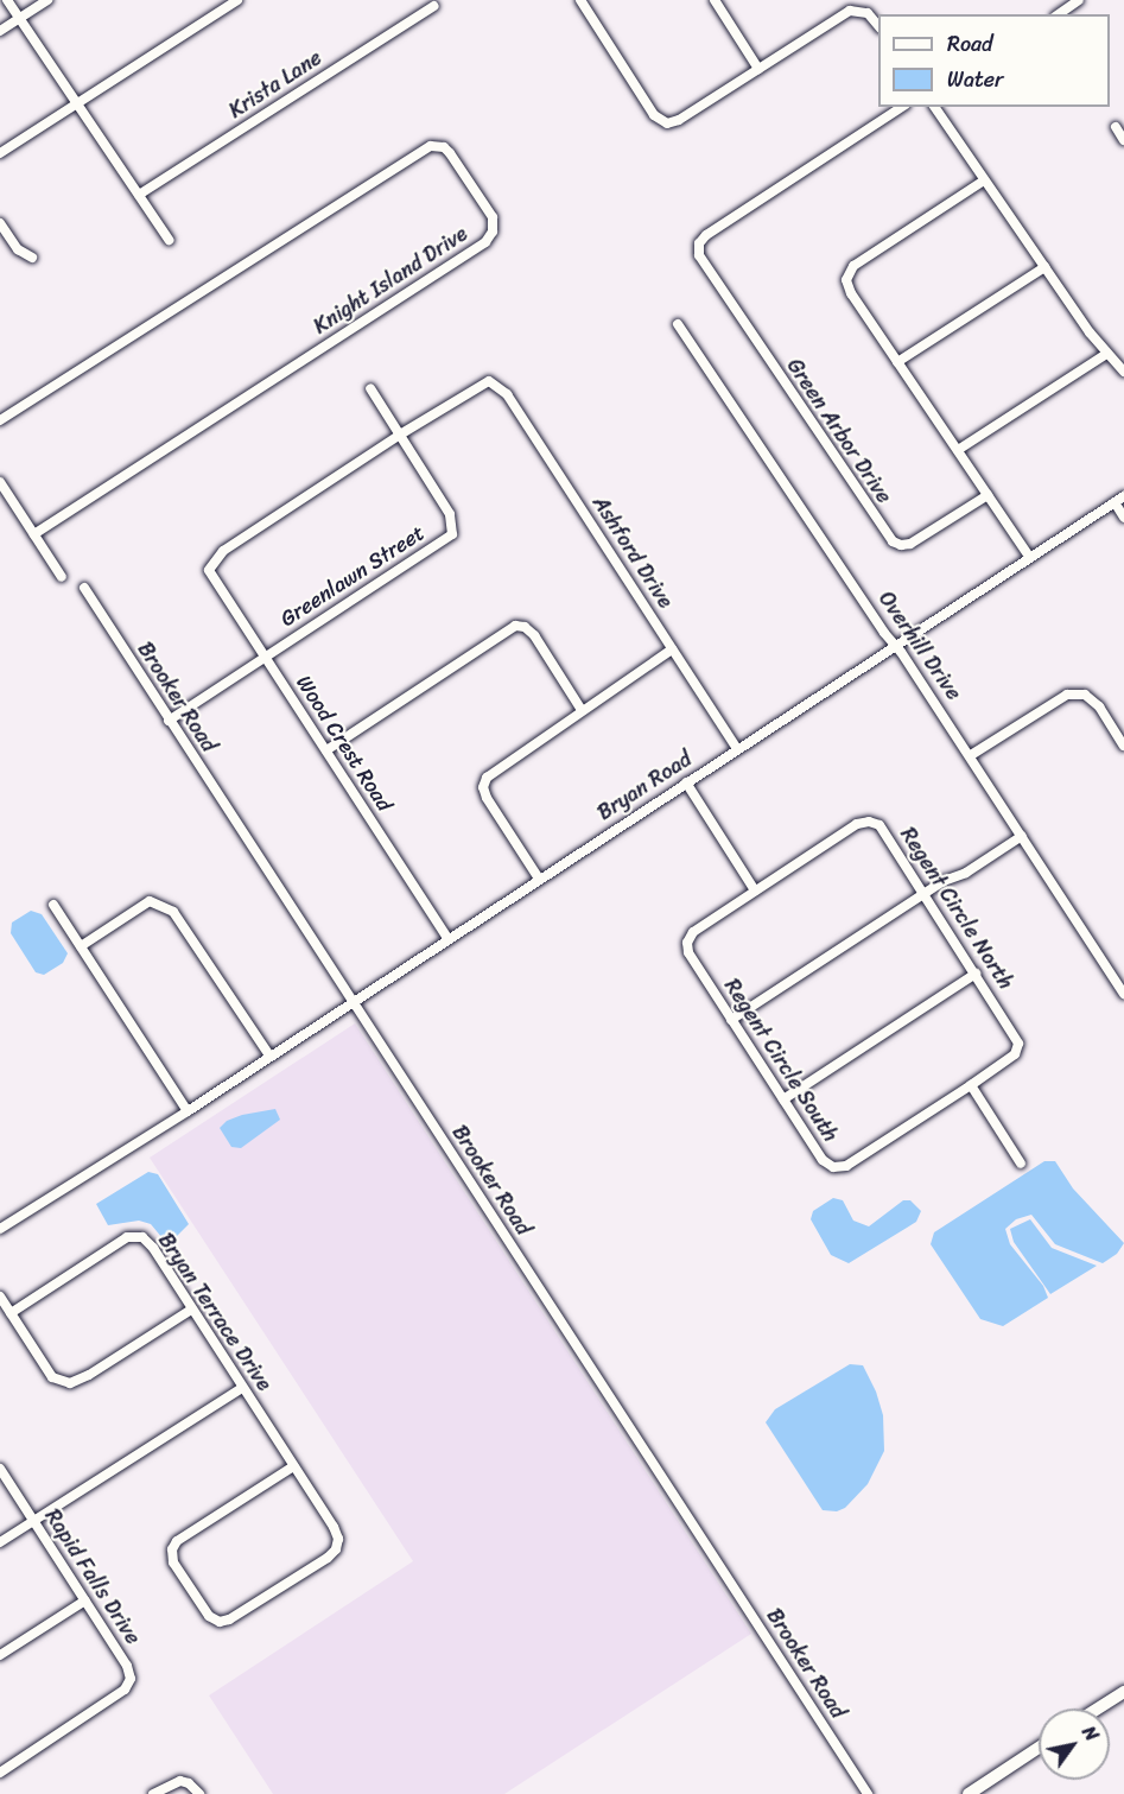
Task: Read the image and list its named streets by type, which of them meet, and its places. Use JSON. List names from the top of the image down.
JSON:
{
  "streets": {
    "street": [
      "Krista Lane",
      "Knight Island Drive",
      "Green Arbor Drive",
      "Ashford Drive",
      "Greenlawn Street",
      "Overhill Drive",
      "Brooker Road",
      "Wood Crest Road",
      "Bryan Road",
      "Regent Circle North",
      "Regent Circle South",
      "Bryan Terrace Drive",
      "Rapid Falls Drive"
    ]
  },
  "crossings": [
    ["Ashford Drive", "Greenlawn Street"],
    ["Ashford Drive", "Wood Crest Road"],
    ["Ashford Drive", "Bryan Road"],
    ["Greenlawn Street", "Brooker Road"],
    ["Greenlawn Street", "Wood Crest Road"],
    ["Overhill Drive", "Bryan Road"],
    ["Brooker Road", "Bryan Road"],
    ["Wood Crest Road", "Bryan Road"],
    ["Regent Circle North", "Regent Circle South"]
  ],
  "legend": ["Road", "Water"],
  "north": "top right"
}
